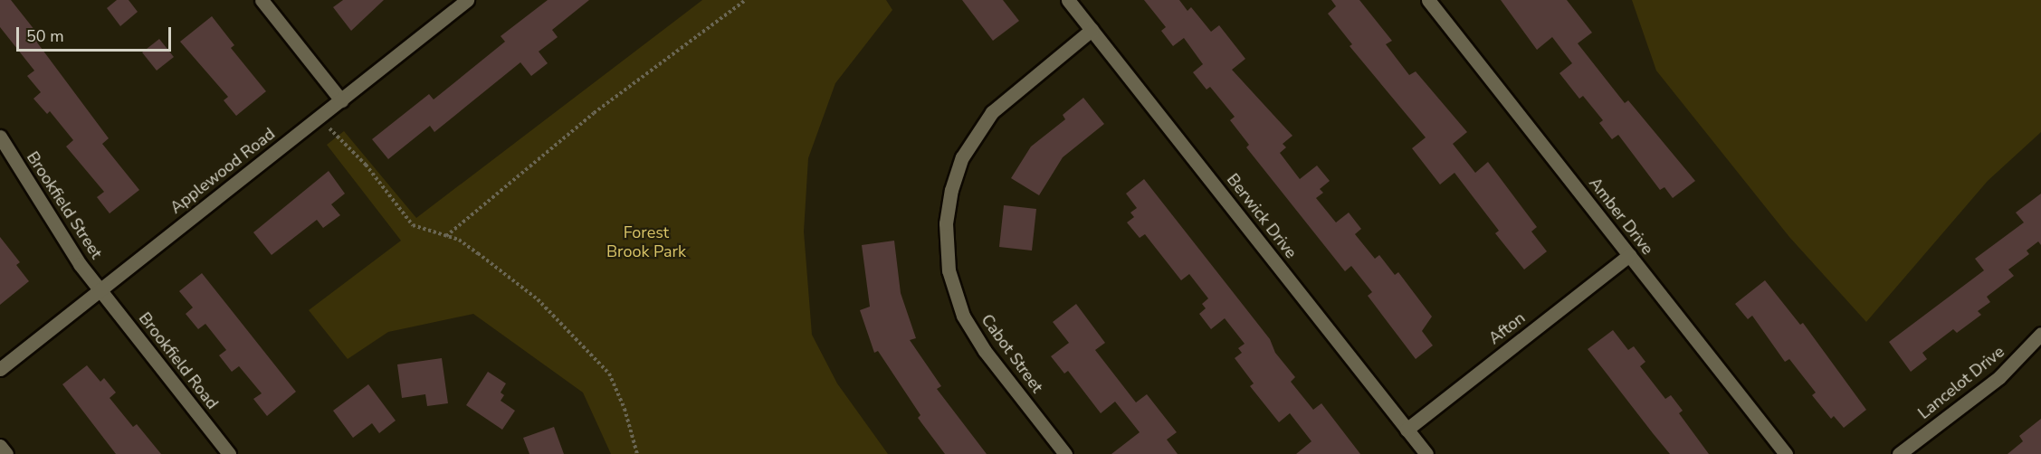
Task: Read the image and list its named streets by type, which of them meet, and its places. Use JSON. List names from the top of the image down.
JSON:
{
  "streets": {
    "street": [
      "Applewood Road",
      "Brookfield Street",
      "Berwick Drive",
      "Amber Drive",
      "Afton",
      "Cabot Street",
      "Brookfield Road",
      "Lancelot Drive"
    ]
  },
  "crossings": [
    ["Applewood Road", "Brookfield Street"],
    ["Applewood Road", "Brookfield Road"],
    ["Brookfield Street", "Brookfield Road"],
    ["Berwick Drive", "Afton"],
    ["Berwick Drive", "Cabot Street"],
    ["Amber Drive", "Afton"]
  ],
  "parks": ["Forest Brook Park"],
  "scale_bar": "50 m"
}
